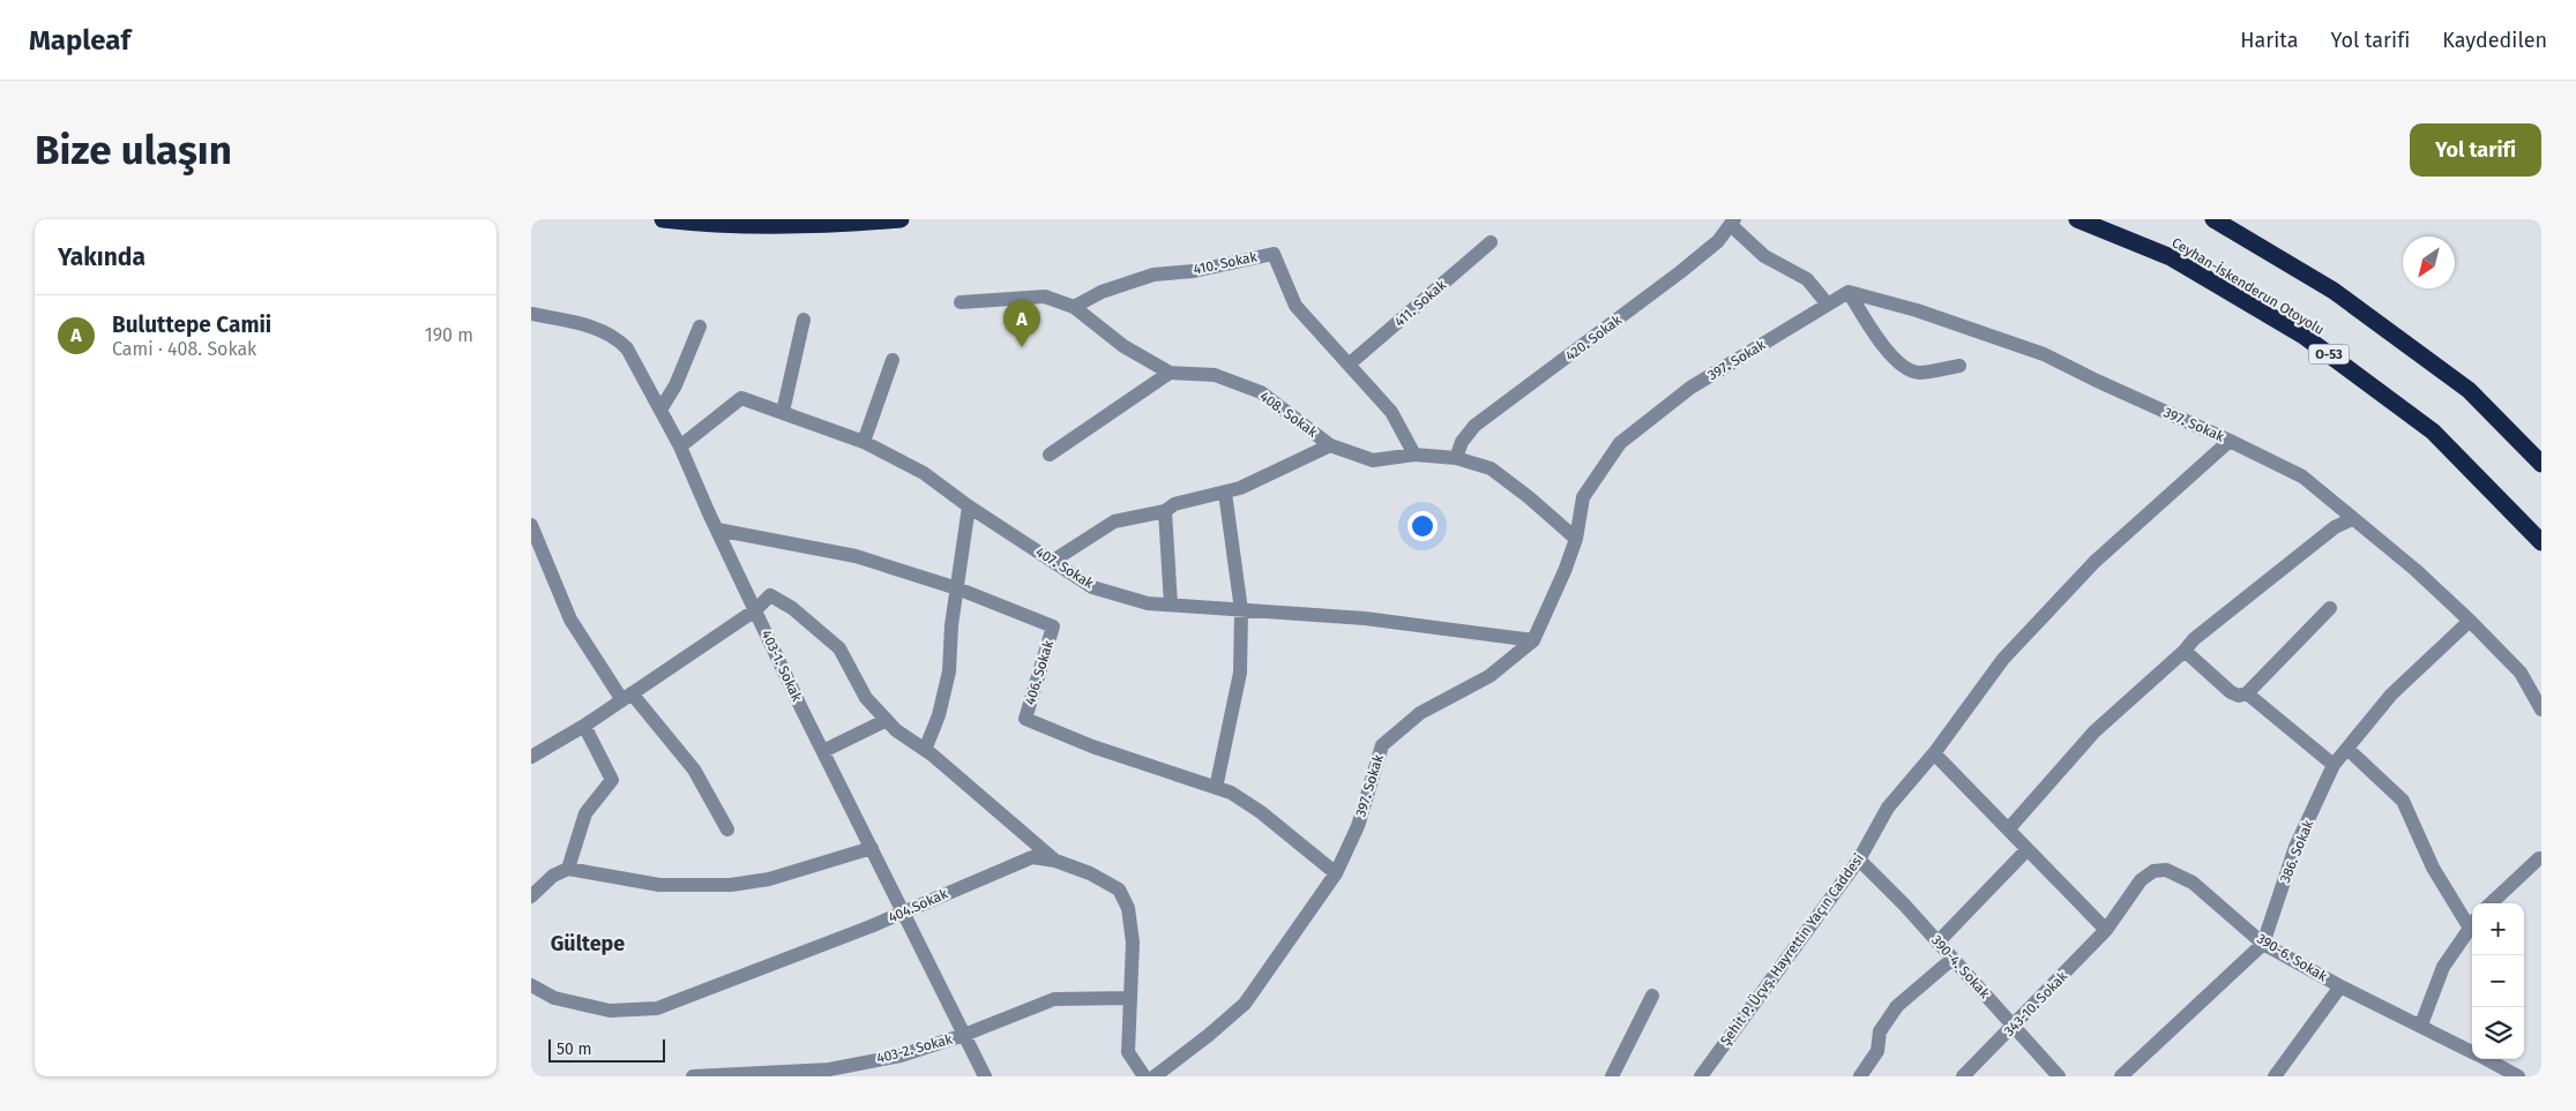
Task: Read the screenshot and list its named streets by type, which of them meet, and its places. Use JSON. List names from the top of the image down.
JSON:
{
  "streets": {
    "highway": ["Ceyhan-İskenderun Otoyolu", "O-53"],
    "street": [
      "410. Sokak",
      "411. Sokak",
      "420. Sokak",
      "397. Sokak",
      "408. Sokak",
      "407. Sokak",
      "403-1. Sokak",
      "406. Sokak",
      "386. Sokak",
      "404.Sokak",
      "Şehit P. Üçvş. Hayrettin Yaçın Caddesi",
      "390-6. Sokak",
      "390-4. Sokak",
      "343-10. Sokak",
      "403-2. Sokak"
    ]
  },
  "crossings": [
    ["410. Sokak", "411. Sokak"],
    ["410. Sokak", "408. Sokak"],
    ["420. Sokak", "408. Sokak"],
    ["397. Sokak", "408. Sokak"],
    ["397. Sokak", "407. Sokak"],
    ["397. Sokak", "406. Sokak"],
    ["397. Sokak", "386. Sokak"],
    ["397. Sokak", "Şehit P. Üçvş. Hayrettin Yaçın Caddesi"],
    ["407. Sokak", "403-1. Sokak"],
    ["403-1. Sokak", "406. Sokak"],
    ["403-1. Sokak", "404.Sokak"],
    ["403-1. Sokak", "403-2. Sokak"],
    ["386. Sokak", "390-6. Sokak"],
    ["404.Sokak", "403-2. Sokak"],
    ["Şehit P. Üçvş. Hayrettin Yaçın Caddesi", "390-4. Sokak"],
    ["390-6. Sokak", "343-10. Sokak"],
    ["390-4. Sokak", "343-10. Sokak"]
  ],
  "districts": ["Gültepe"],
  "scale_bar": "50 m",
  "north": "bottom left",
  "page": {
    "header": "Mapleaf",
    "nav": ["Harita", "Yol tarifi", "Kaydedilen"],
    "buttons": "Yol tarifi",
    "title": "Bize ulaşın",
    "heading": "Yakında",
    "list": [
      {
        "mark": "A",
        "name": "Buluttepe Camii",
        "note": "Cami · 408. Sokak",
        "value": "190 m"
      }
    ],
    "pins": "A",
    "map_buttons": ["+", "−"],
    "scale": "50 m"
  }
}
